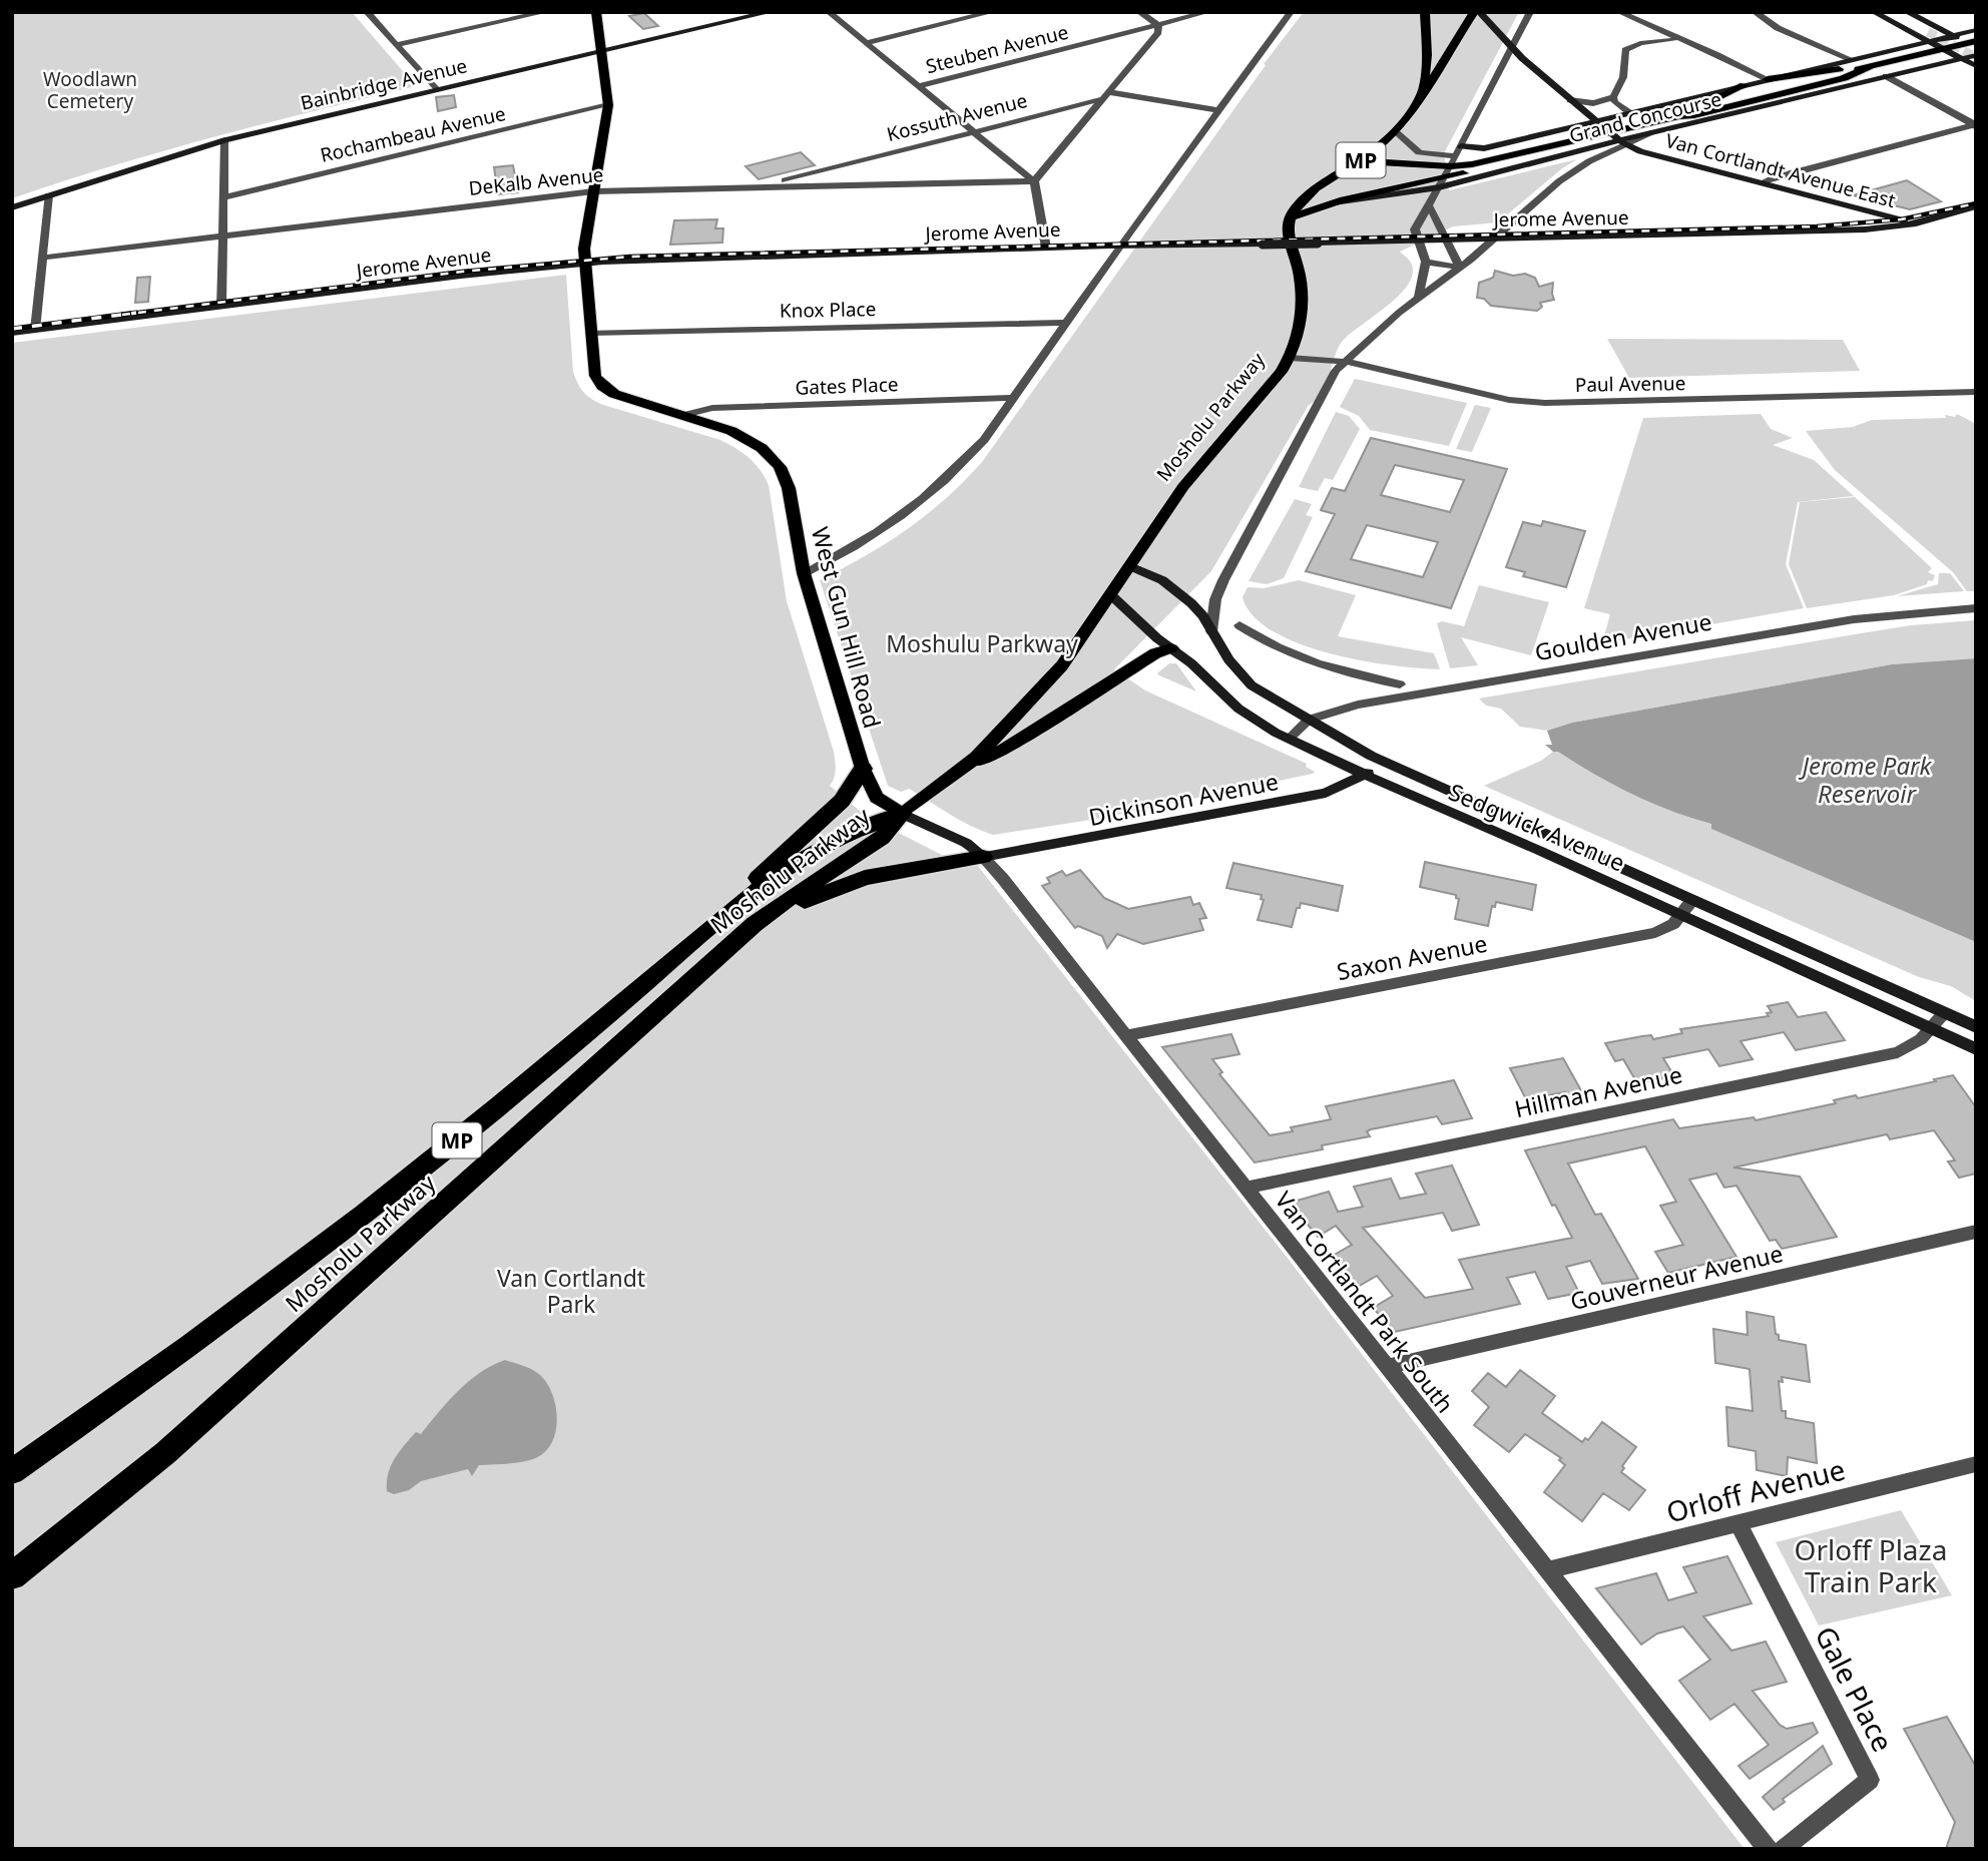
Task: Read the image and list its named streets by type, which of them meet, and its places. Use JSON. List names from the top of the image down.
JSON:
{
  "streets": {
    "highway": ["MP", "Mosholu Parkway"],
    "main road": [
      "Bainbridge Avenue",
      "Grand Concourse",
      "Van Cortlandt Avenue East",
      "Jerome Avenue",
      "West Gun Hill Road",
      "Dickinson Avenue",
      "Sedgwick Avenue",
      "Van Cortlandt Park South"
    ],
    "street": [
      "Steuben Avenue",
      "Kossuth Avenue",
      "Rochambeau Avenue",
      "DeKalb Avenue",
      "Knox Place",
      "Paul Avenue",
      "Gates Place",
      "Goulden Avenue",
      "Saxon Avenue",
      "Hillman Avenue",
      "Gouverneur Avenue",
      "Orloff Avenue",
      "Gale Place"
    ]
  },
  "crossings": [
    ["Bainbridge Avenue", "West Gun Hill Road"],
    ["Kossuth Avenue", "DeKalb Avenue"],
    ["Grand Concourse", "MP"],
    ["Grand Concourse", "Van Cortlandt Avenue East"],
    ["Grand Concourse", "Mosholu Parkway"],
    ["Rochambeau Avenue", "West Gun Hill Road"],
    ["MP", "Van Cortlandt Avenue East"],
    ["MP", "Mosholu Parkway"],
    ["Van Cortlandt Avenue East", "Jerome Avenue"],
    ["DeKalb Avenue", "West Gun Hill Road"],
    ["Jerome Avenue", "West Gun Hill Road"],
    ["Knox Place", "West Gun Hill Road"],
    ["Paul Avenue", "Mosholu Parkway"],
    ["Gates Place", "West Gun Hill Road"],
    ["Mosholu Parkway", "West Gun Hill Road"],
    ["Mosholu Parkway", "Sedgwick Avenue"],
    ["Mosholu Parkway", "Van Cortlandt Park South"],
    ["West Gun Hill Road", "Van Cortlandt Park South"],
    ["Goulden Avenue", "Sedgwick Avenue"],
    ["Dickinson Avenue", "Sedgwick Avenue"],
    ["Dickinson Avenue", "Van Cortlandt Park South"],
    ["Sedgwick Avenue", "Saxon Avenue"],
    ["Sedgwick Avenue", "Hillman Avenue"],
    ["Saxon Avenue", "Van Cortlandt Park South"],
    ["Hillman Avenue", "Van Cortlandt Park South"],
    ["Gouverneur Avenue", "Van Cortlandt Park South"],
    ["Van Cortlandt Park South", "Orloff Avenue"],
    ["Orloff Avenue", "Gale Place"]
  ],
  "water": ["Jerome Park Reservoir"],
  "parks": [
    "Woodlawn Cemetery",
    "Moshulu Parkway",
    "Van Cortlandt Park",
    "Orloff Plaza Train Park"
  ]
}
